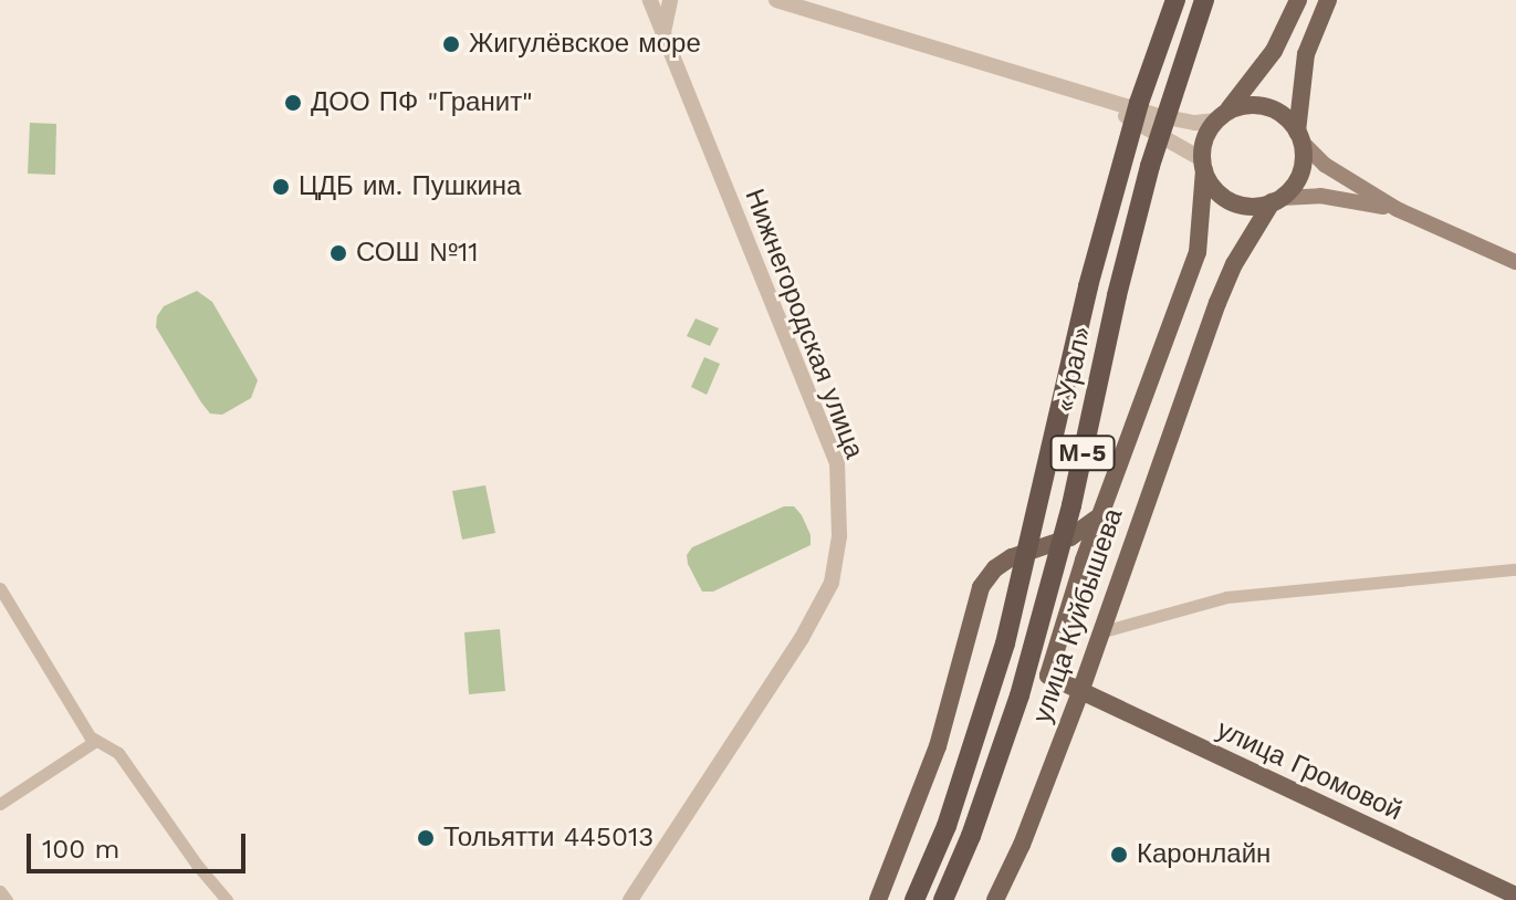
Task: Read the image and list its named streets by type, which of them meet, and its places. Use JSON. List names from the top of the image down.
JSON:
{
  "streets": {
    "highway": ["«Урал»", "М-5"],
    "main road": ["улица Куйбышева", "улица Громовой"],
    "street": ["Нижнегородская улица"]
  },
  "crossings": [
    ["улица Куйбышева", "улица Громовой"]
  ],
  "places": [
    "Жигулёвское море",
    "ДОО ПФ \"Гранит\"",
    "ЦДБ им. Пушкина",
    "СОШ №11",
    "Тольятти 445013",
    "Каронлайн"
  ],
  "scale_bar": "100 m"
}
